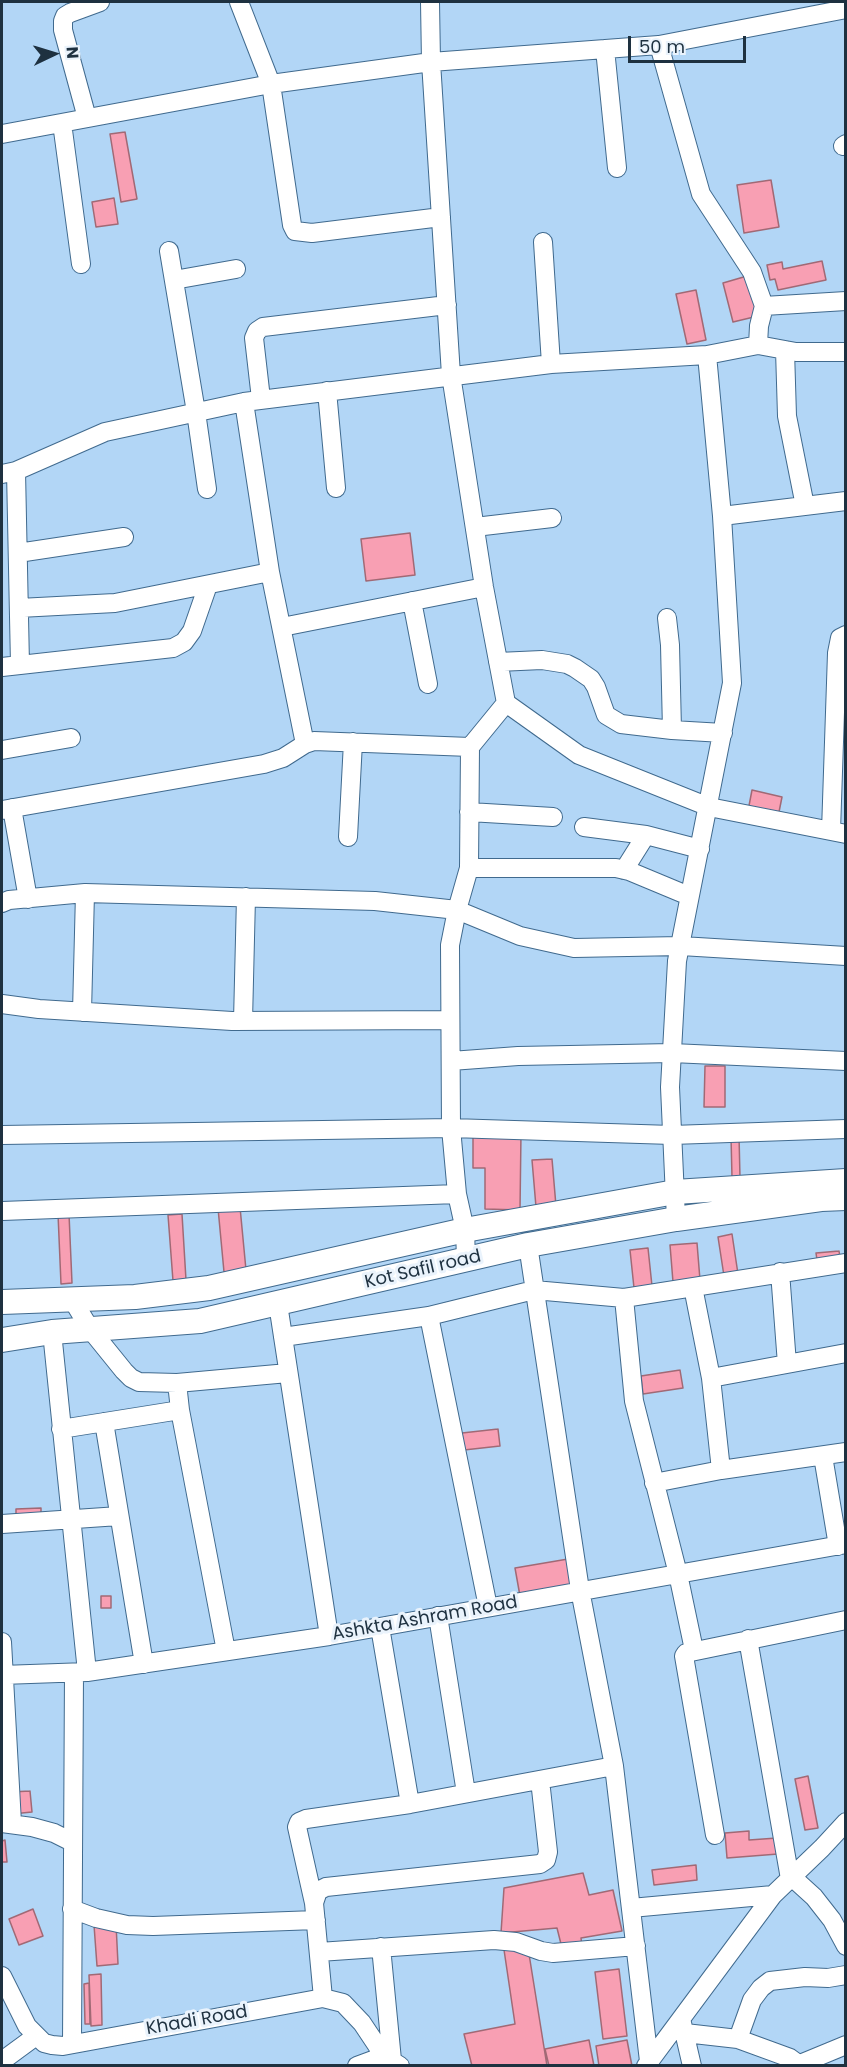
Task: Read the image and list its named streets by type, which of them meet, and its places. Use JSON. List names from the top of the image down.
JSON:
{
  "streets": {
    "main road": ["Kot Safil road"],
    "street": ["Ashkta Ashram Road", "Khadi Road"]
  },
  "scale_bar": "50 m",
  "north": "right"
}
